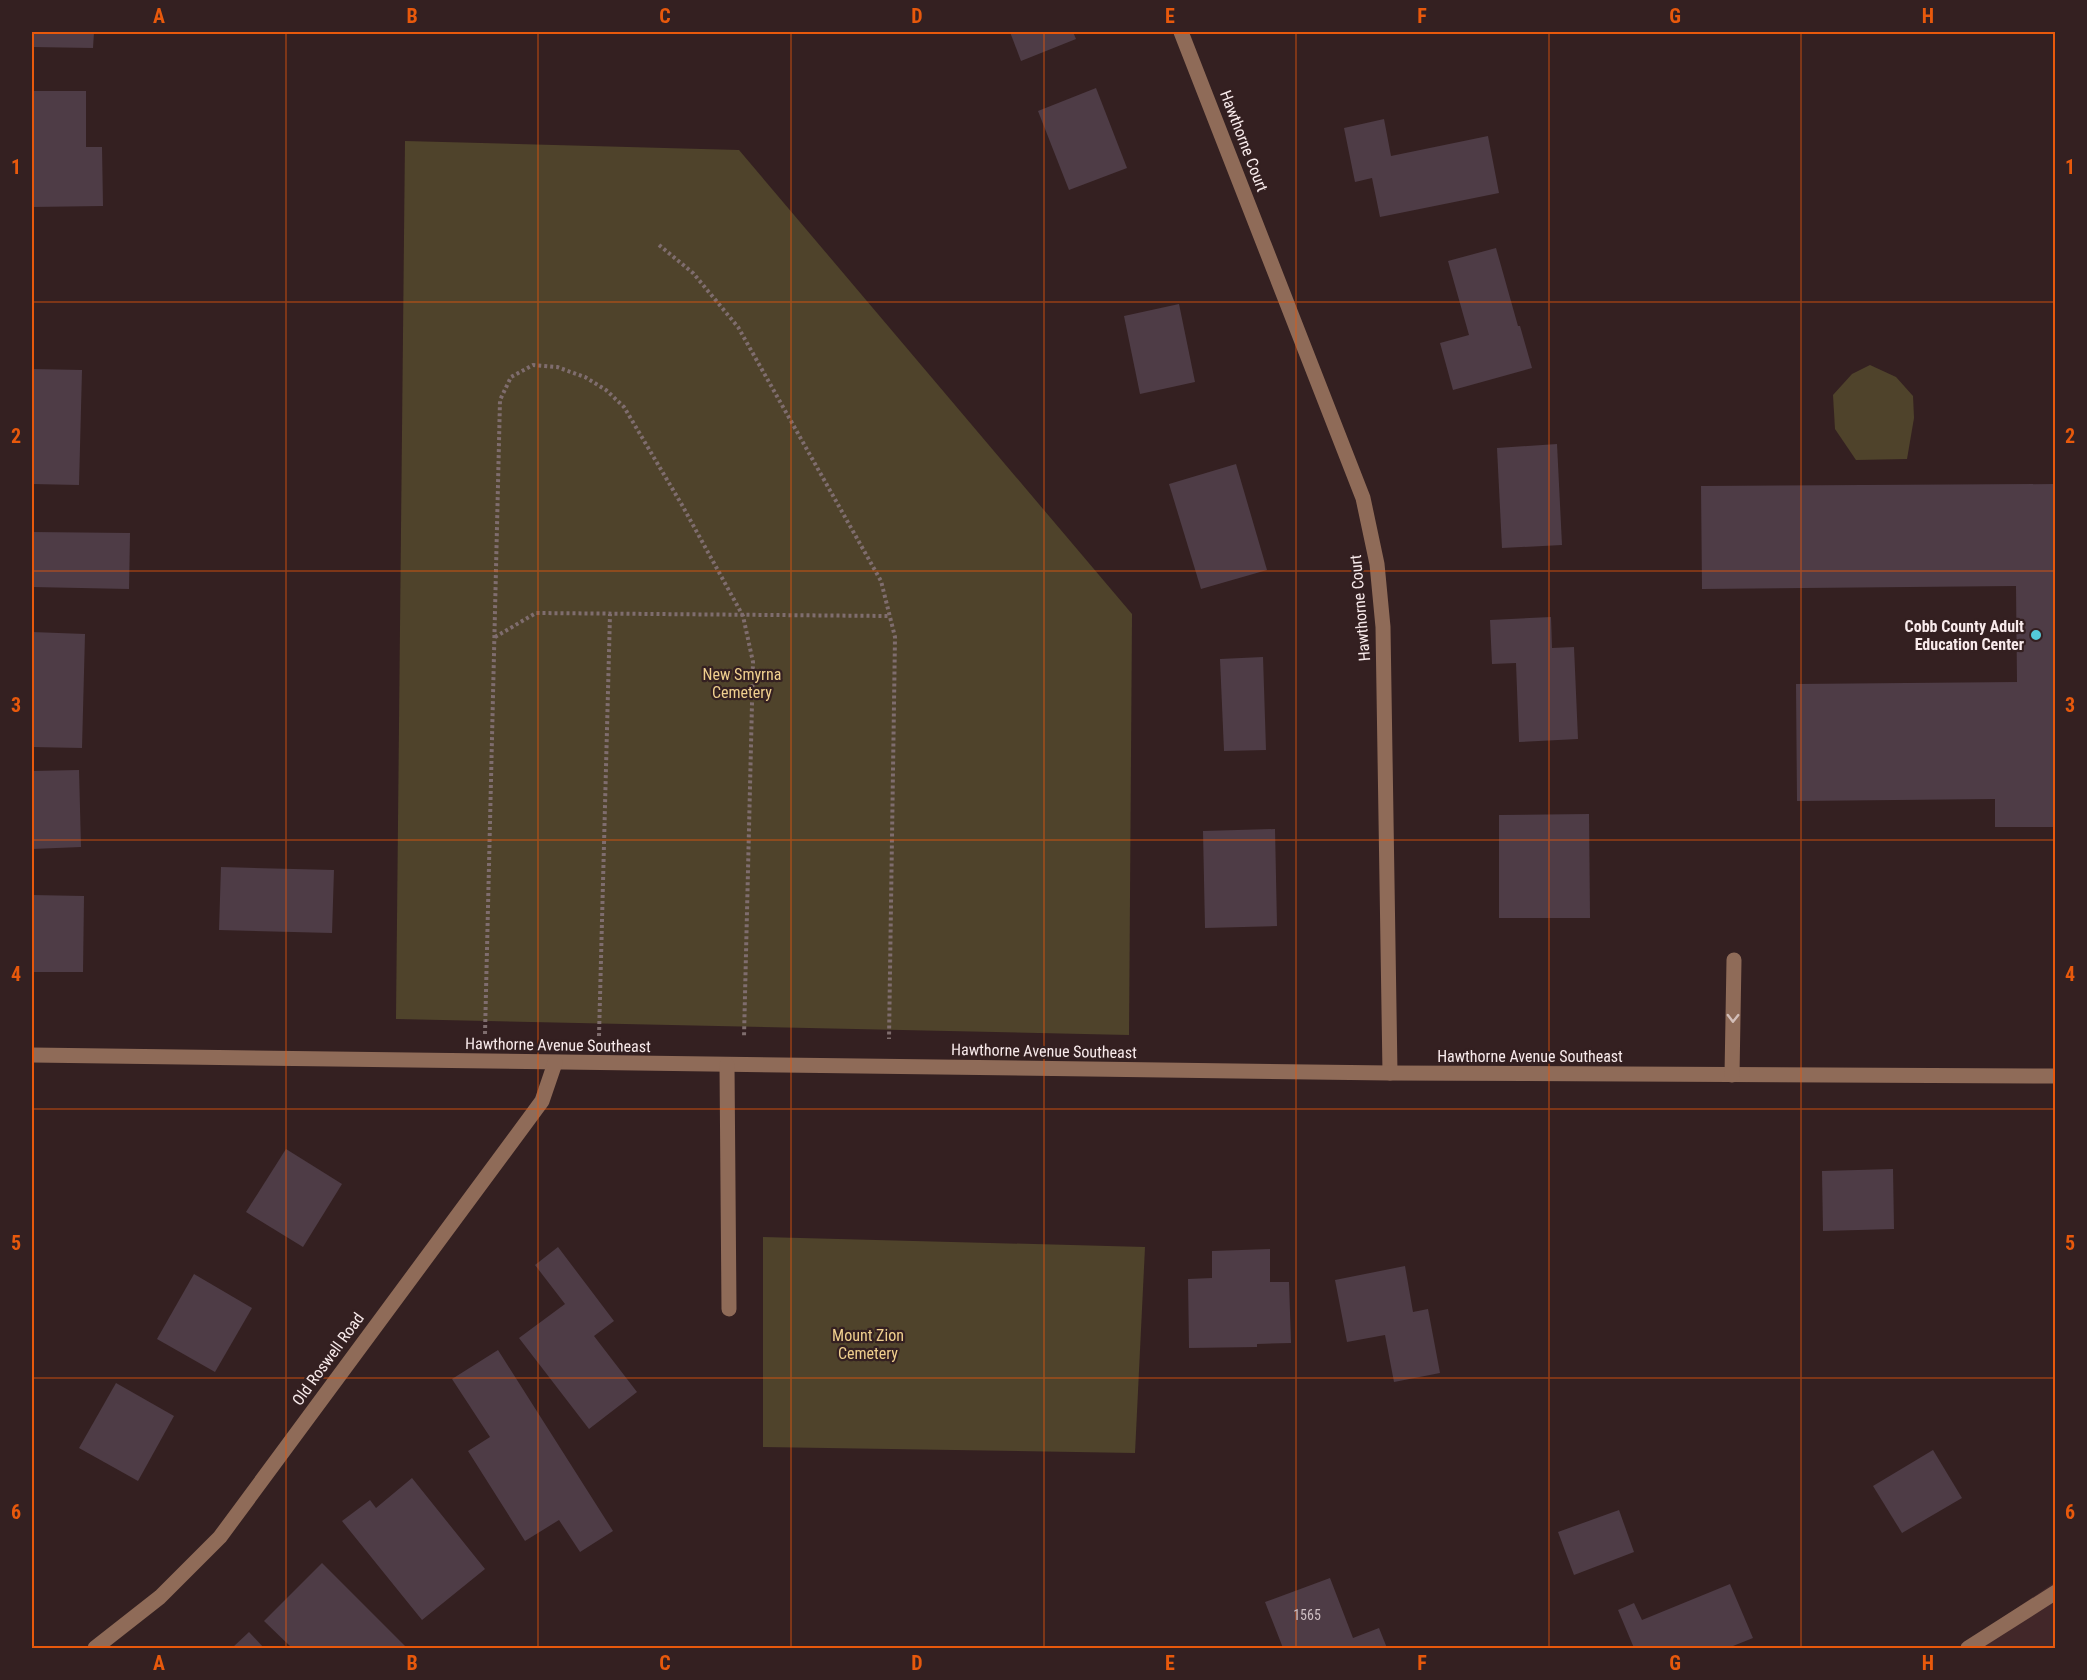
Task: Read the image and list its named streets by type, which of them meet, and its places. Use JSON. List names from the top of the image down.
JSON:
{
  "streets": {
    "street": ["Hawthorne Court", "Hawthorne Avenue Southeast", "Old Roswell Road"]
  },
  "crossings": [
    ["Hawthorne Court", "Hawthorne Avenue Southeast"],
    ["Hawthorne Avenue Southeast", "Old Roswell Road"]
  ],
  "parks": ["New Smyrna Cemetery", "Mount Zion Cemetery"],
  "places": ["Cobb County Adult Education Center"],
  "house_numbers": ["1565"],
  "grid": {
    "columns": [
      "A",
      "B",
      "C",
      "D",
      "E",
      "F",
      "G",
      "H"
    ],
    "rows": [
      "1",
      "2",
      "3",
      "4",
      "5",
      "6"
    ]
  }
}
